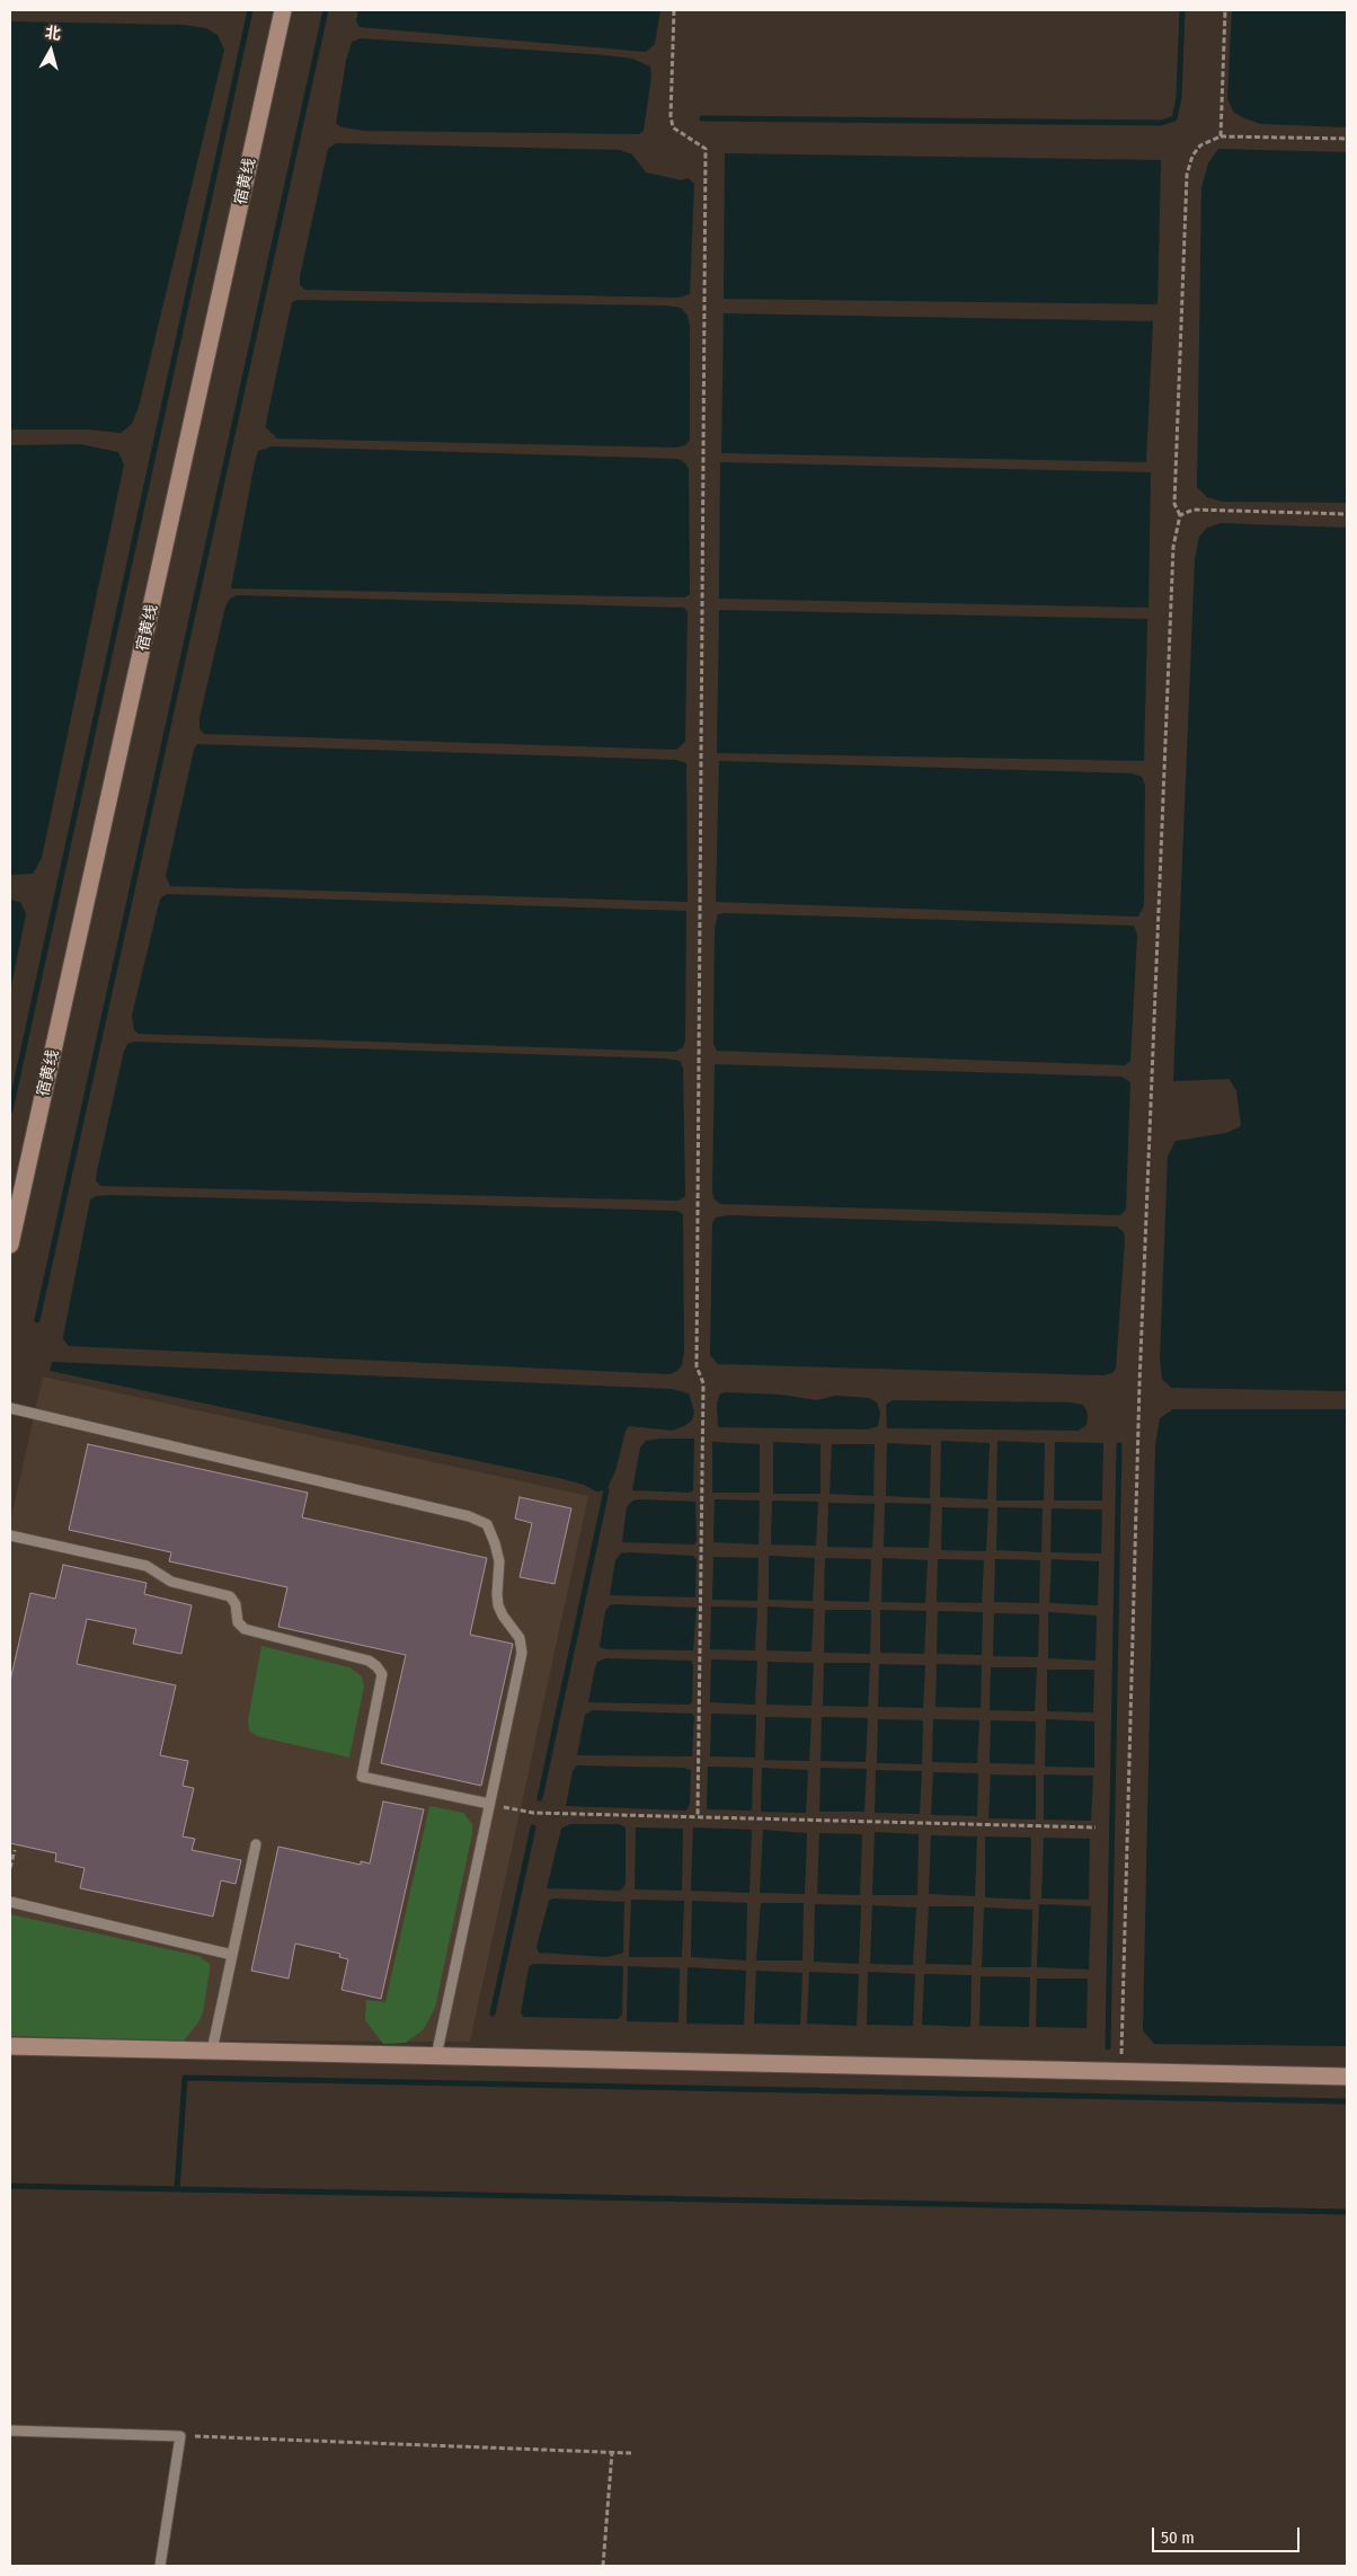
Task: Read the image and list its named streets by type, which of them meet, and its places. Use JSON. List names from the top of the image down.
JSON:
{
  "streets": {
    "street": ["宿黄线"]
  },
  "scale_bar": "50 m",
  "north": "top"
}
